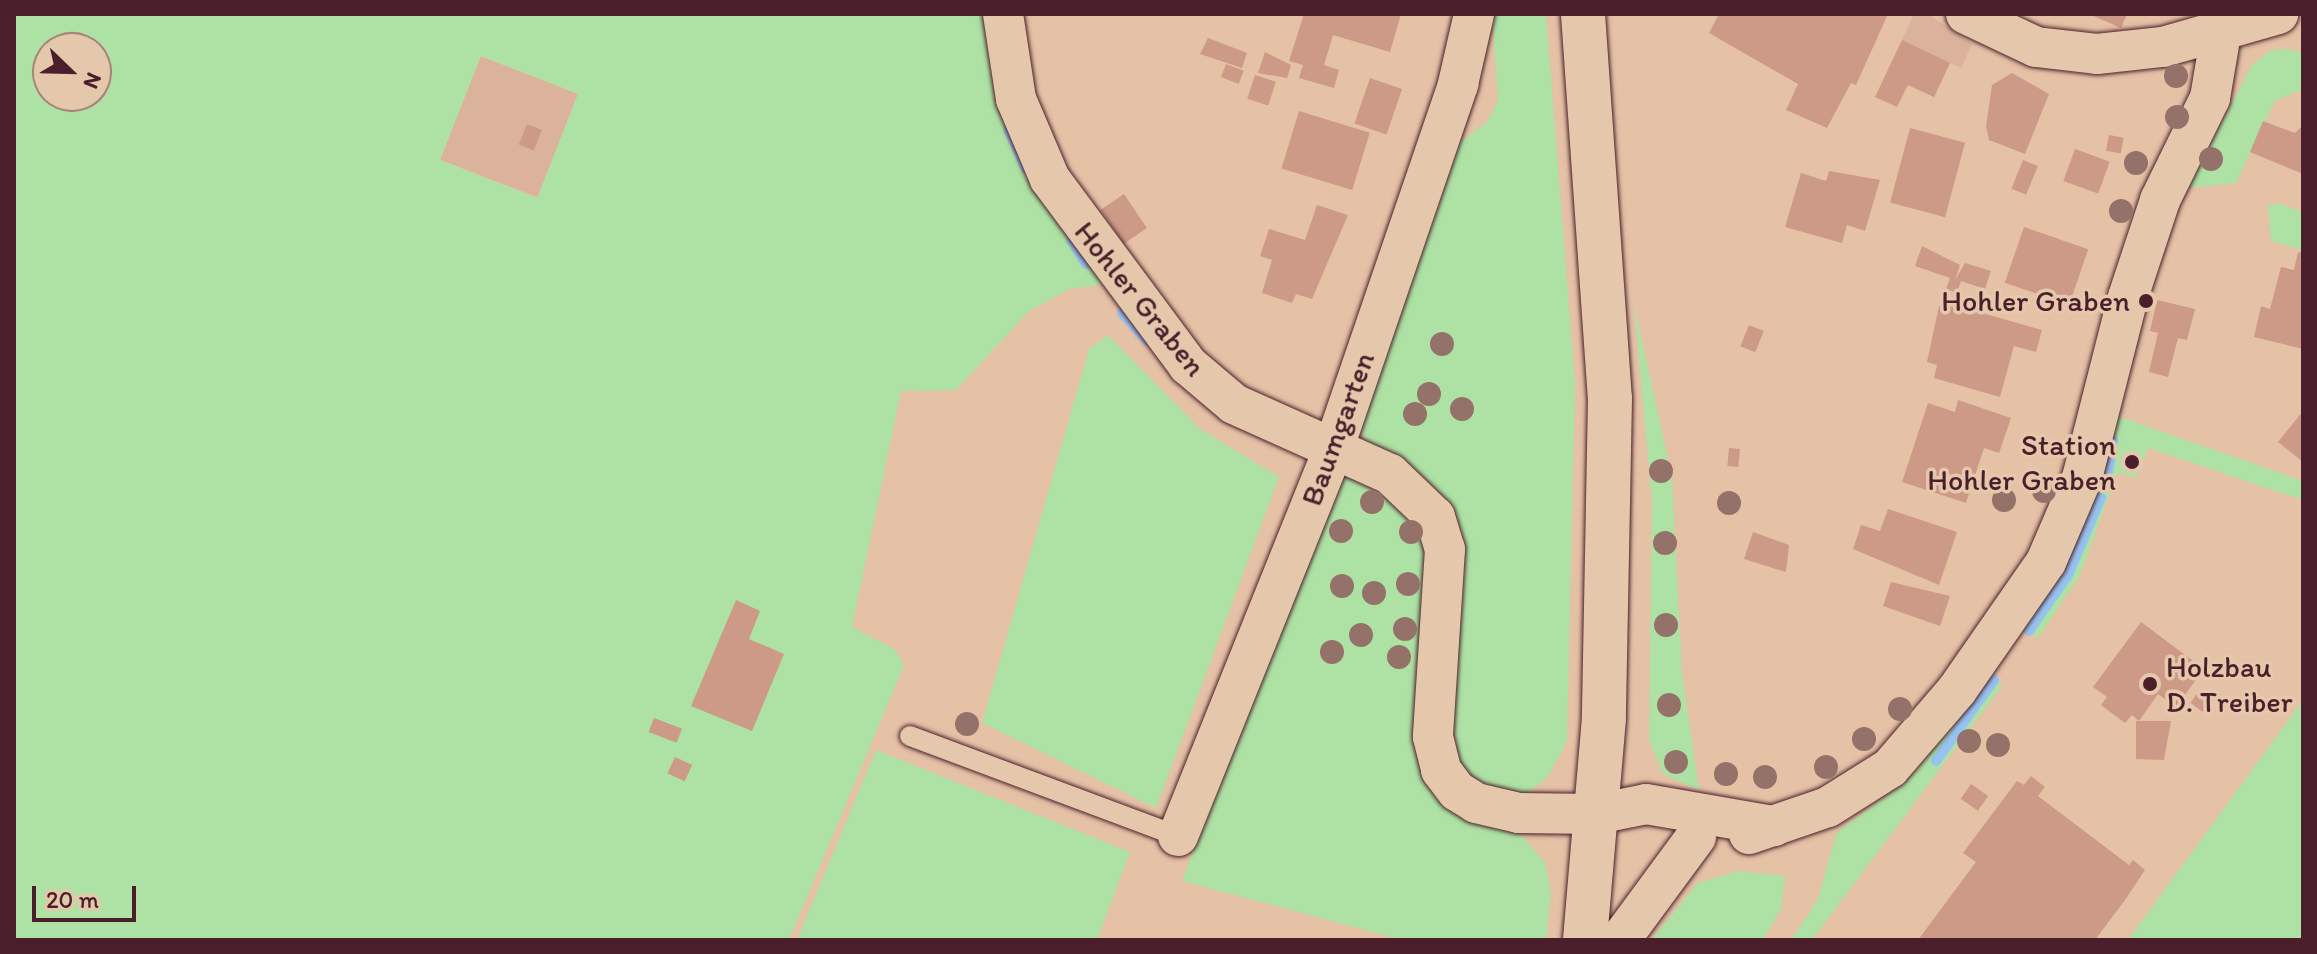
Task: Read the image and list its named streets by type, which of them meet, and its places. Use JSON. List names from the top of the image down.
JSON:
{
  "streets": {
    "street": ["Hohler Graben", "Baumgarten"]
  },
  "crossings": [
    ["Hohler Graben", "Baumgarten"]
  ],
  "places": ["Hohler Graben", "Station Hohler Graben", "Holzbau D. Treiber"],
  "scale_bar": "20 m",
  "north": "bottom right"
}
